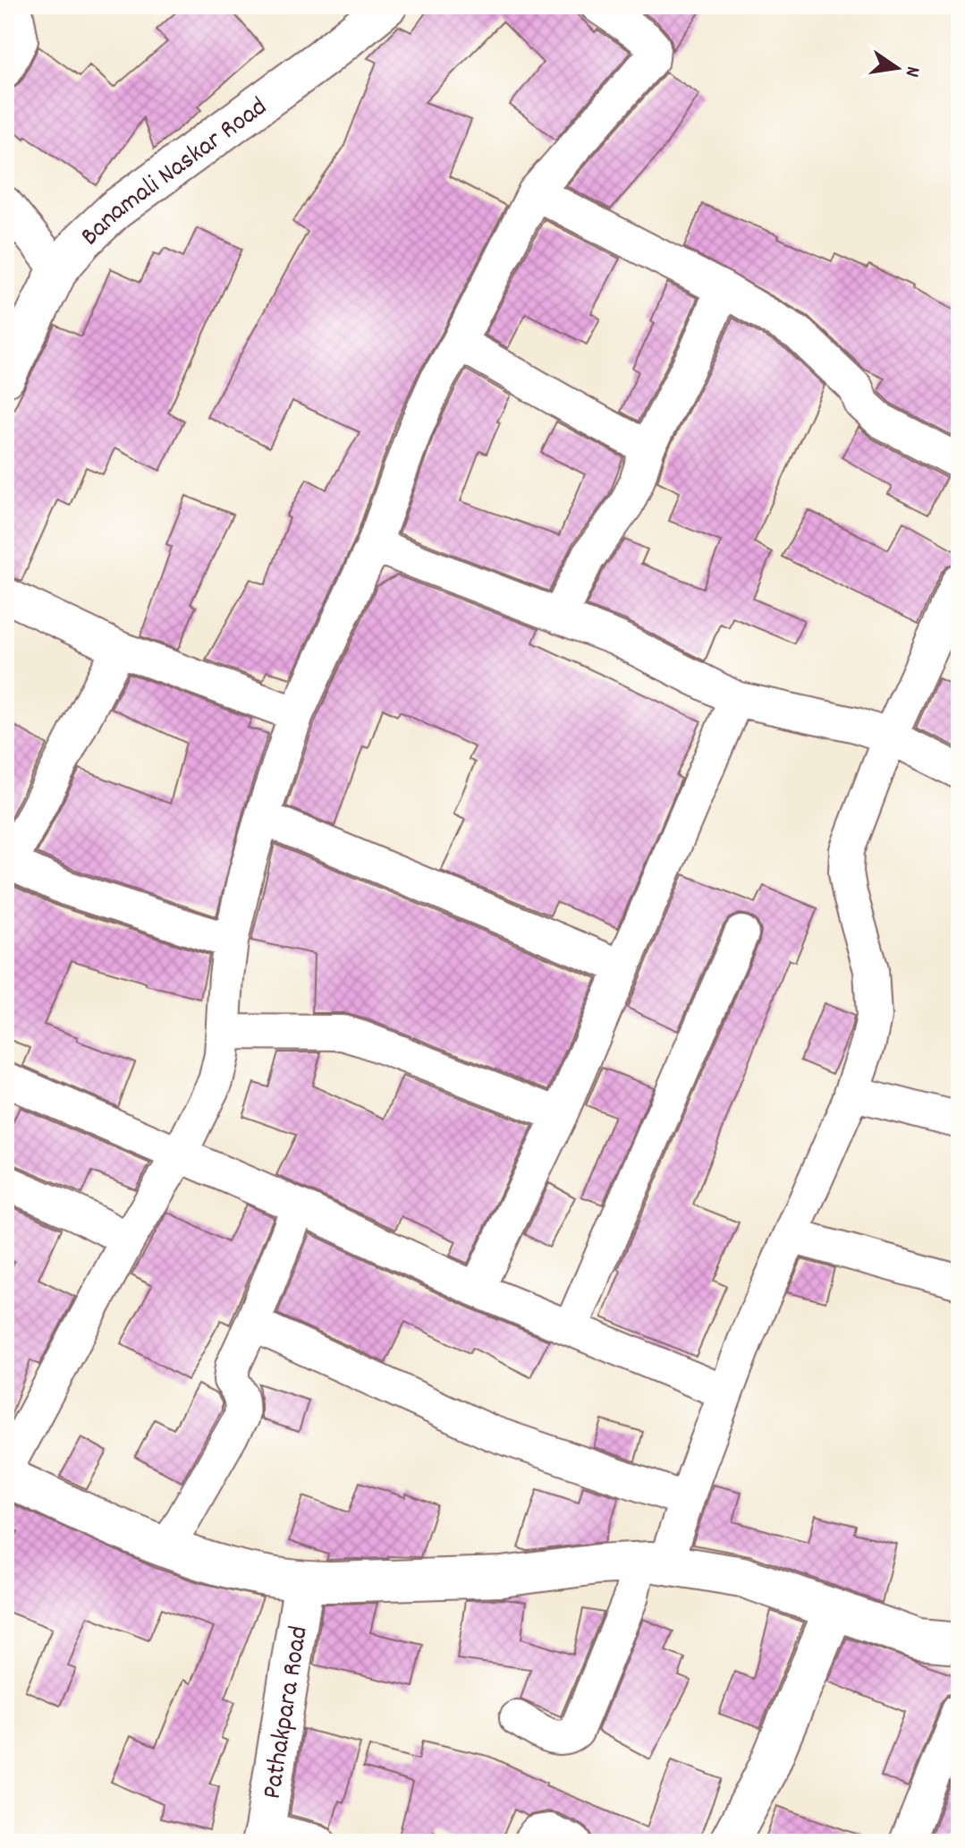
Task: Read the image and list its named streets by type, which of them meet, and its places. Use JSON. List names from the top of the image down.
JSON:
{
  "streets": {
    "street": ["Banamali Naskar Road", "Pathakpara Road"]
  },
  "north": "right"
}
